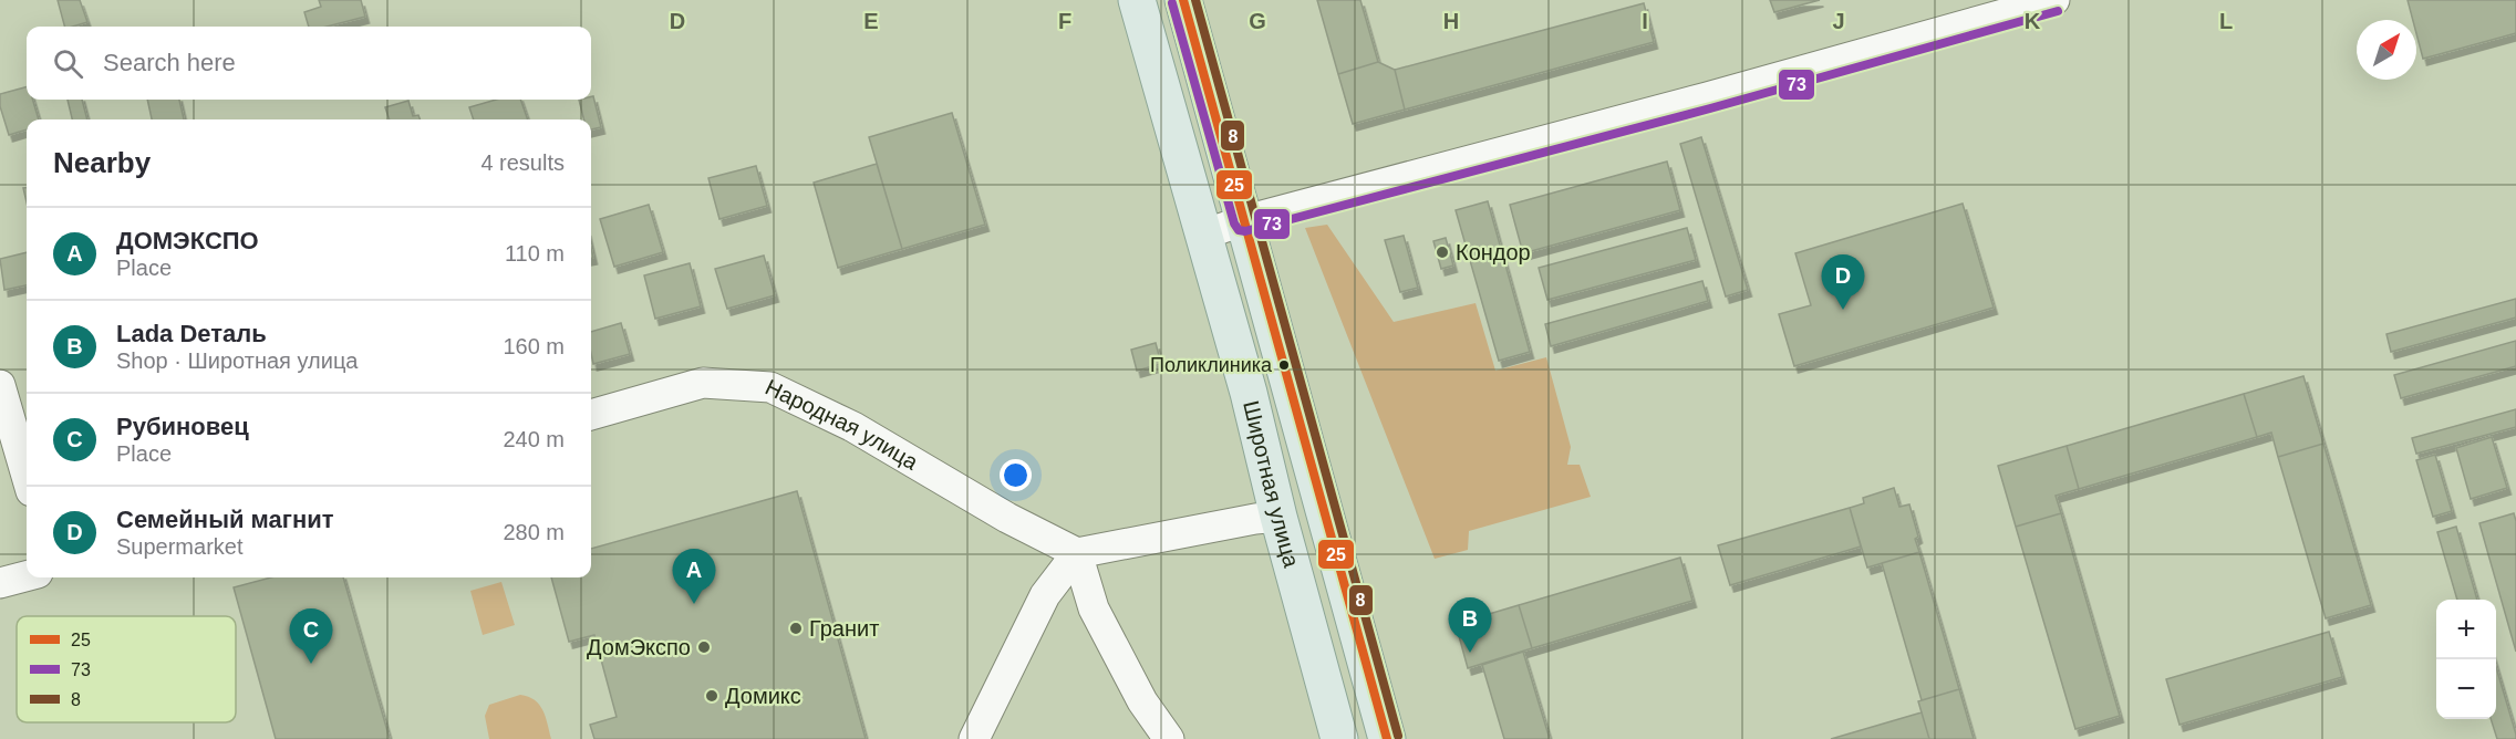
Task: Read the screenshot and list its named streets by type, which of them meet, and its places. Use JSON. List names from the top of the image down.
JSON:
{
  "streets": {
    "main road": ["Широтная улица"],
    "street": ["Народная улица"]
  },
  "places": [
    "Кондор",
    "Поликлиника",
    "Гранит",
    "ДомЭкспо",
    "Домикс"
  ],
  "lines": ["transit line 25", "transit line 8", "transit line 73"],
  "legend": ["25", "73", "8"],
  "north": "top right",
  "page": {
    "search": "Search here",
    "heading": ["Nearby", "4 results"],
    "list": [
      {
        "mark": "A",
        "name": "ДОМЭКСПО",
        "note": "Place",
        "value": "110 m"
      },
      {
        "mark": "B",
        "name": "Lada Dеталь",
        "note": "Shop · Широтная улица",
        "value": "160 m"
      },
      {
        "mark": "C",
        "name": "Рубиновец",
        "note": "Place",
        "value": "240 m"
      },
      {
        "mark": "D",
        "name": "Семейный магнит",
        "note": "Supermarket",
        "value": "280 m"
      }
    ],
    "pins": [
      "D",
      "A",
      "B",
      "C"
    ],
    "map_buttons": ["+", "−"]
  },
  "grid": {
    "columns": [
      "D",
      "E",
      "F",
      "G",
      "H",
      "I",
      "J",
      "K",
      "L"
    ]
  }
}
